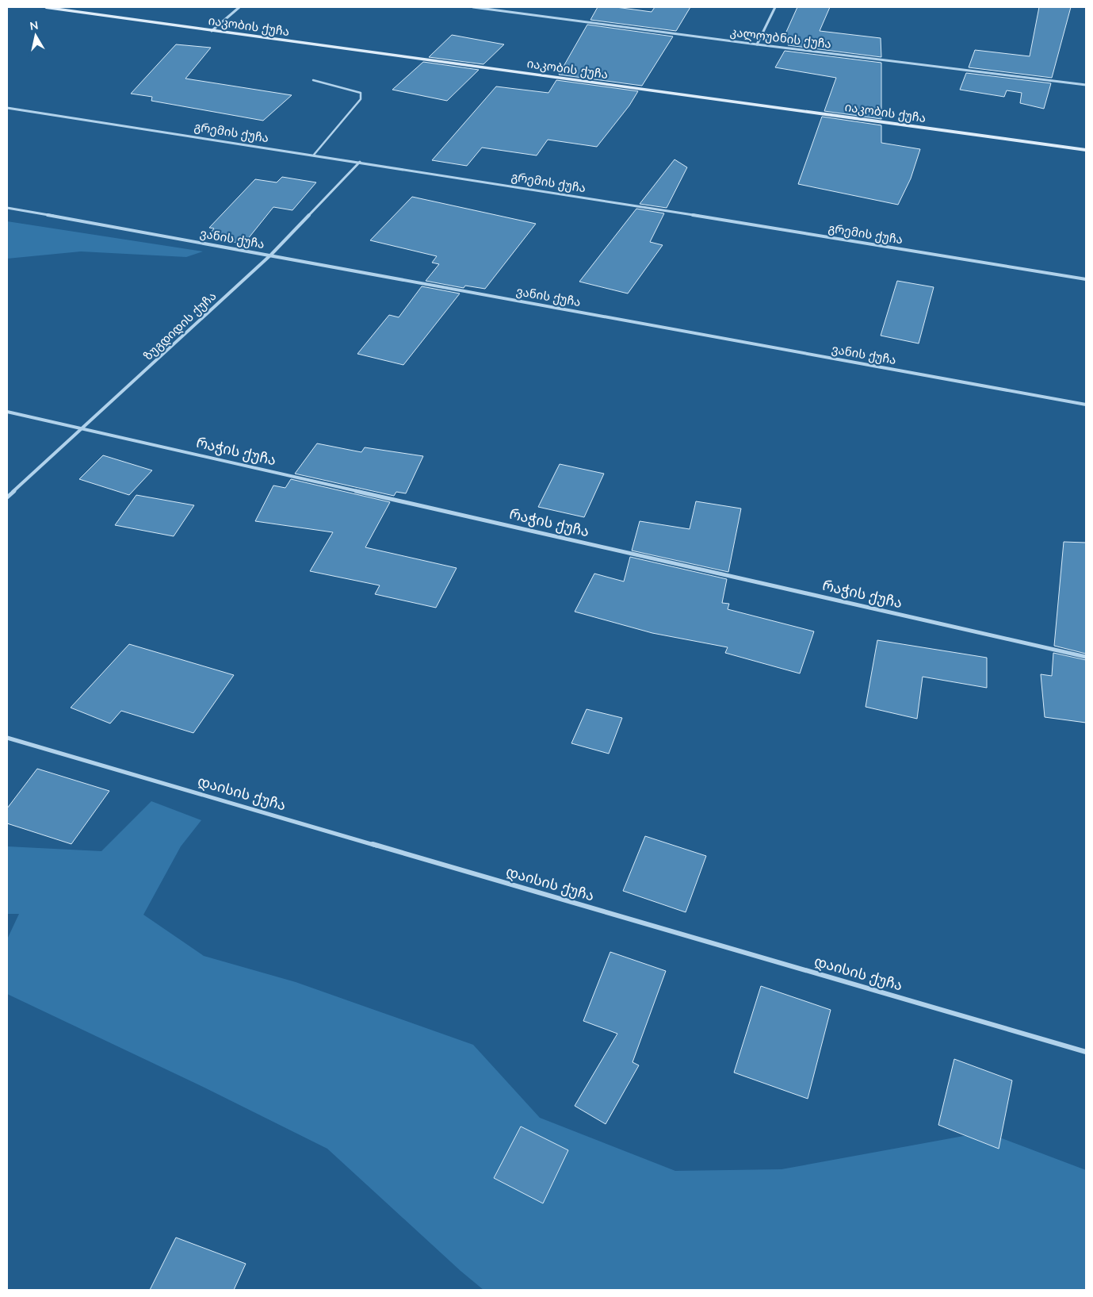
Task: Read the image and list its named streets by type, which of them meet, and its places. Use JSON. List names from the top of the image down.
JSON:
{
  "streets": {
    "street": [
      "იაკობის ქუჩა",
      "კალოუბნის ქუჩა",
      "გრემის ქუჩა",
      "ვანის ქუჩა",
      "ზუგდიდის ქუჩა",
      "რაჭის ქუჩა",
      "დაისის ქუჩა"
    ]
  },
  "crossings": [
    ["გრემის ქუჩა", "ზუგდიდის ქუჩა"],
    ["ვანის ქუჩა", "ზუგდიდის ქუჩა"],
    ["ზუგდიდის ქუჩა", "რაჭის ქუჩა"]
  ],
  "north": "top"
}
